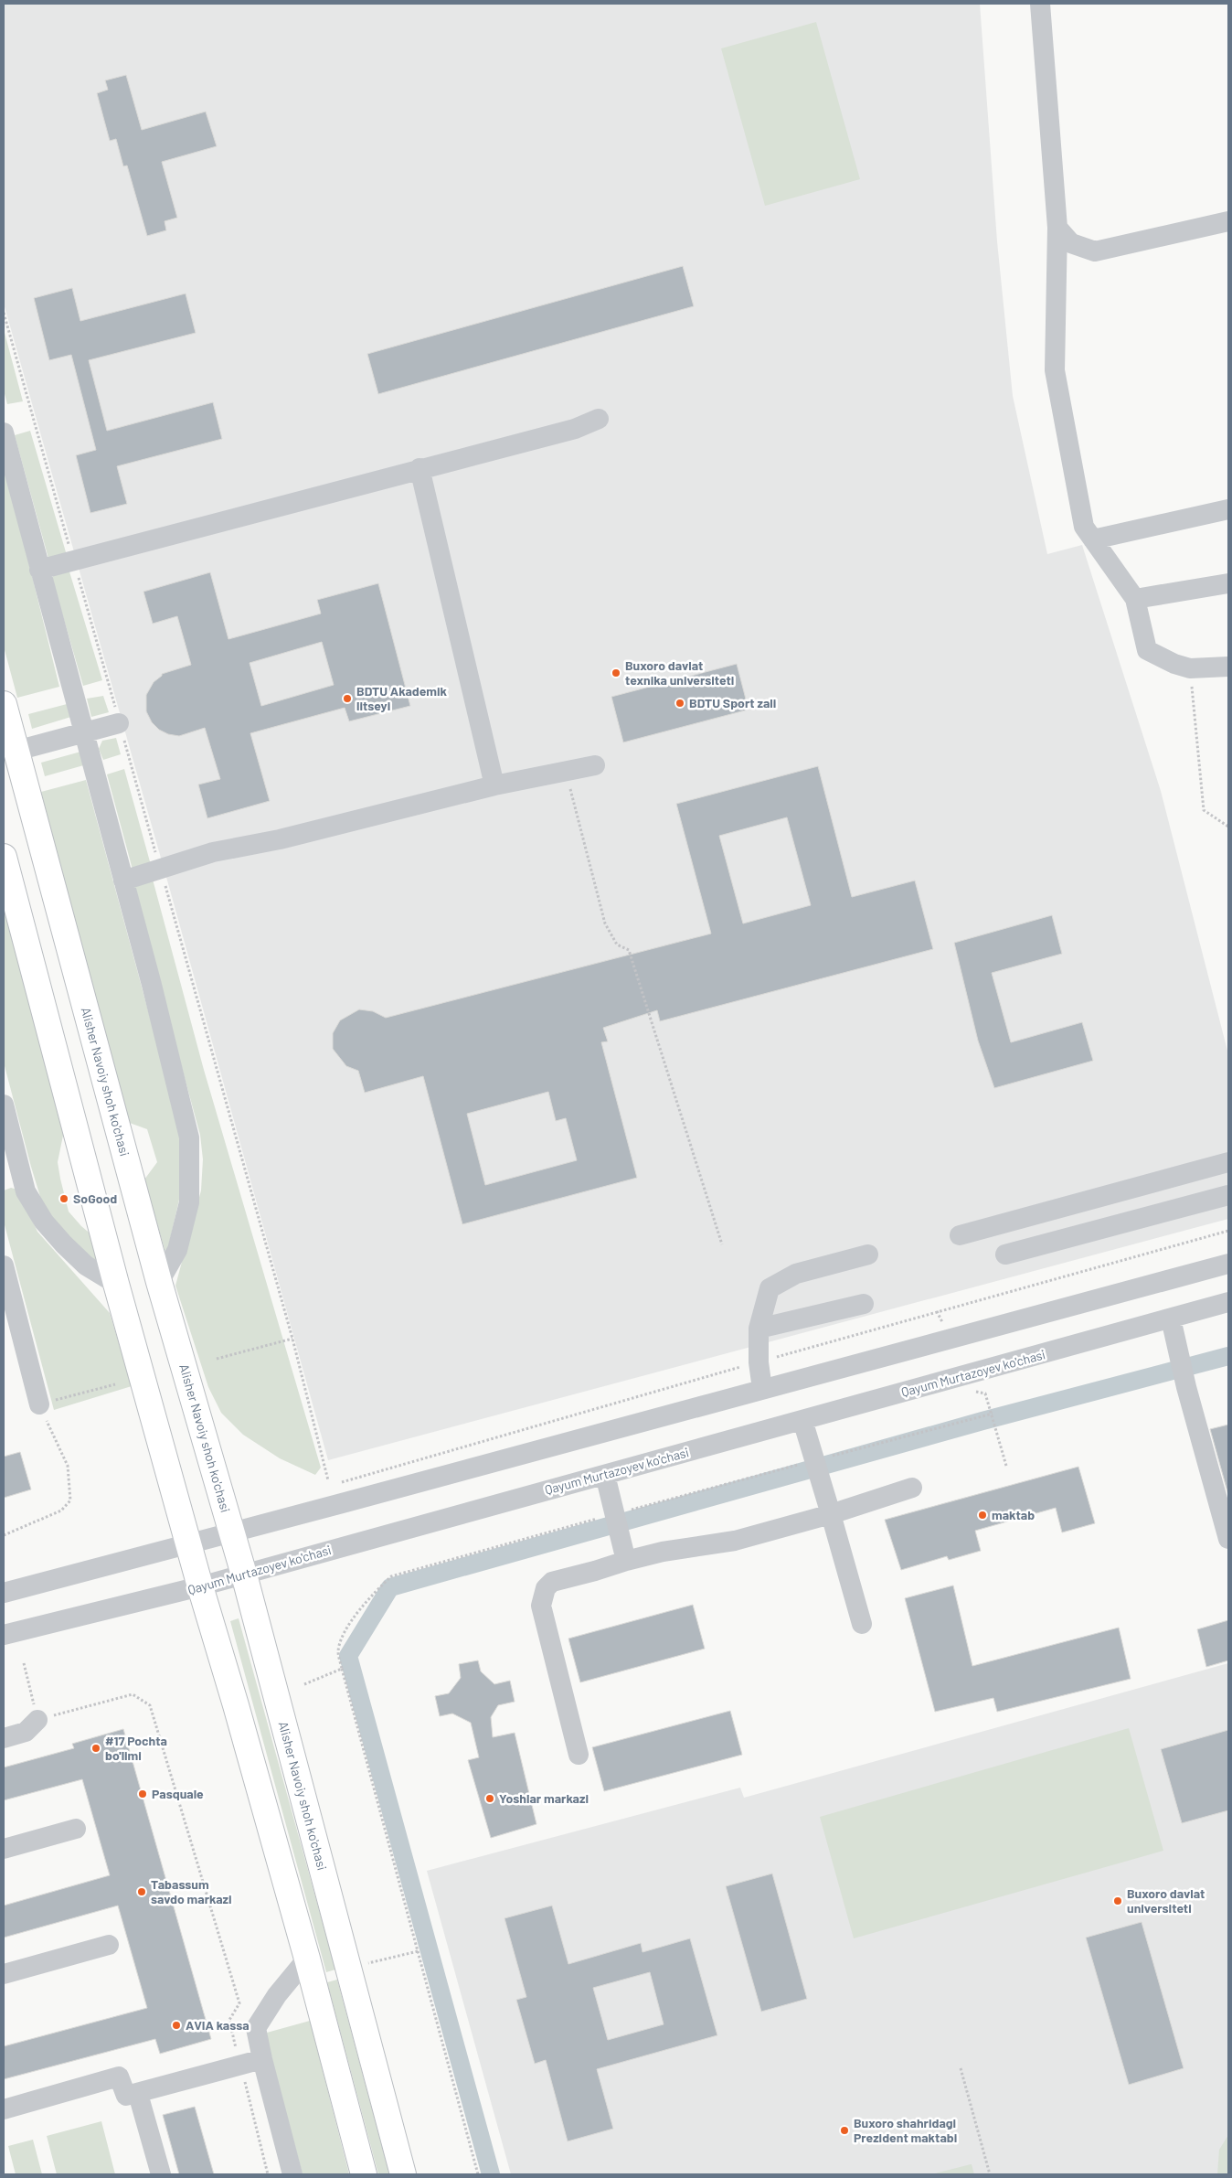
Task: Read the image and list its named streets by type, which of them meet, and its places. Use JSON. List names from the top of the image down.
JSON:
{
  "streets": {
    "main road": ["Alisher Navoiy shoh ko'chasi"],
    "street": ["Qayum Murtazoyev ko'chasi"]
  },
  "crossings": [
    ["Alisher Navoiy shoh ko'chasi", "Qayum Murtazoyev ko'chasi"]
  ],
  "places": [
    "Buxoro davlat texnika universiteti",
    "BDTU Akademik litseyi",
    "BDTU Sport zali",
    "SoGood",
    "maktab",
    "#17 Pochta bo'limi",
    "Pasquale",
    "Yoshlar markazi",
    "Tabassum savdo markazi",
    "Buxoro davlat universiteti",
    "AVIA kassa",
    "Buxoro shahridagi Prezident maktabi"
  ]
}
